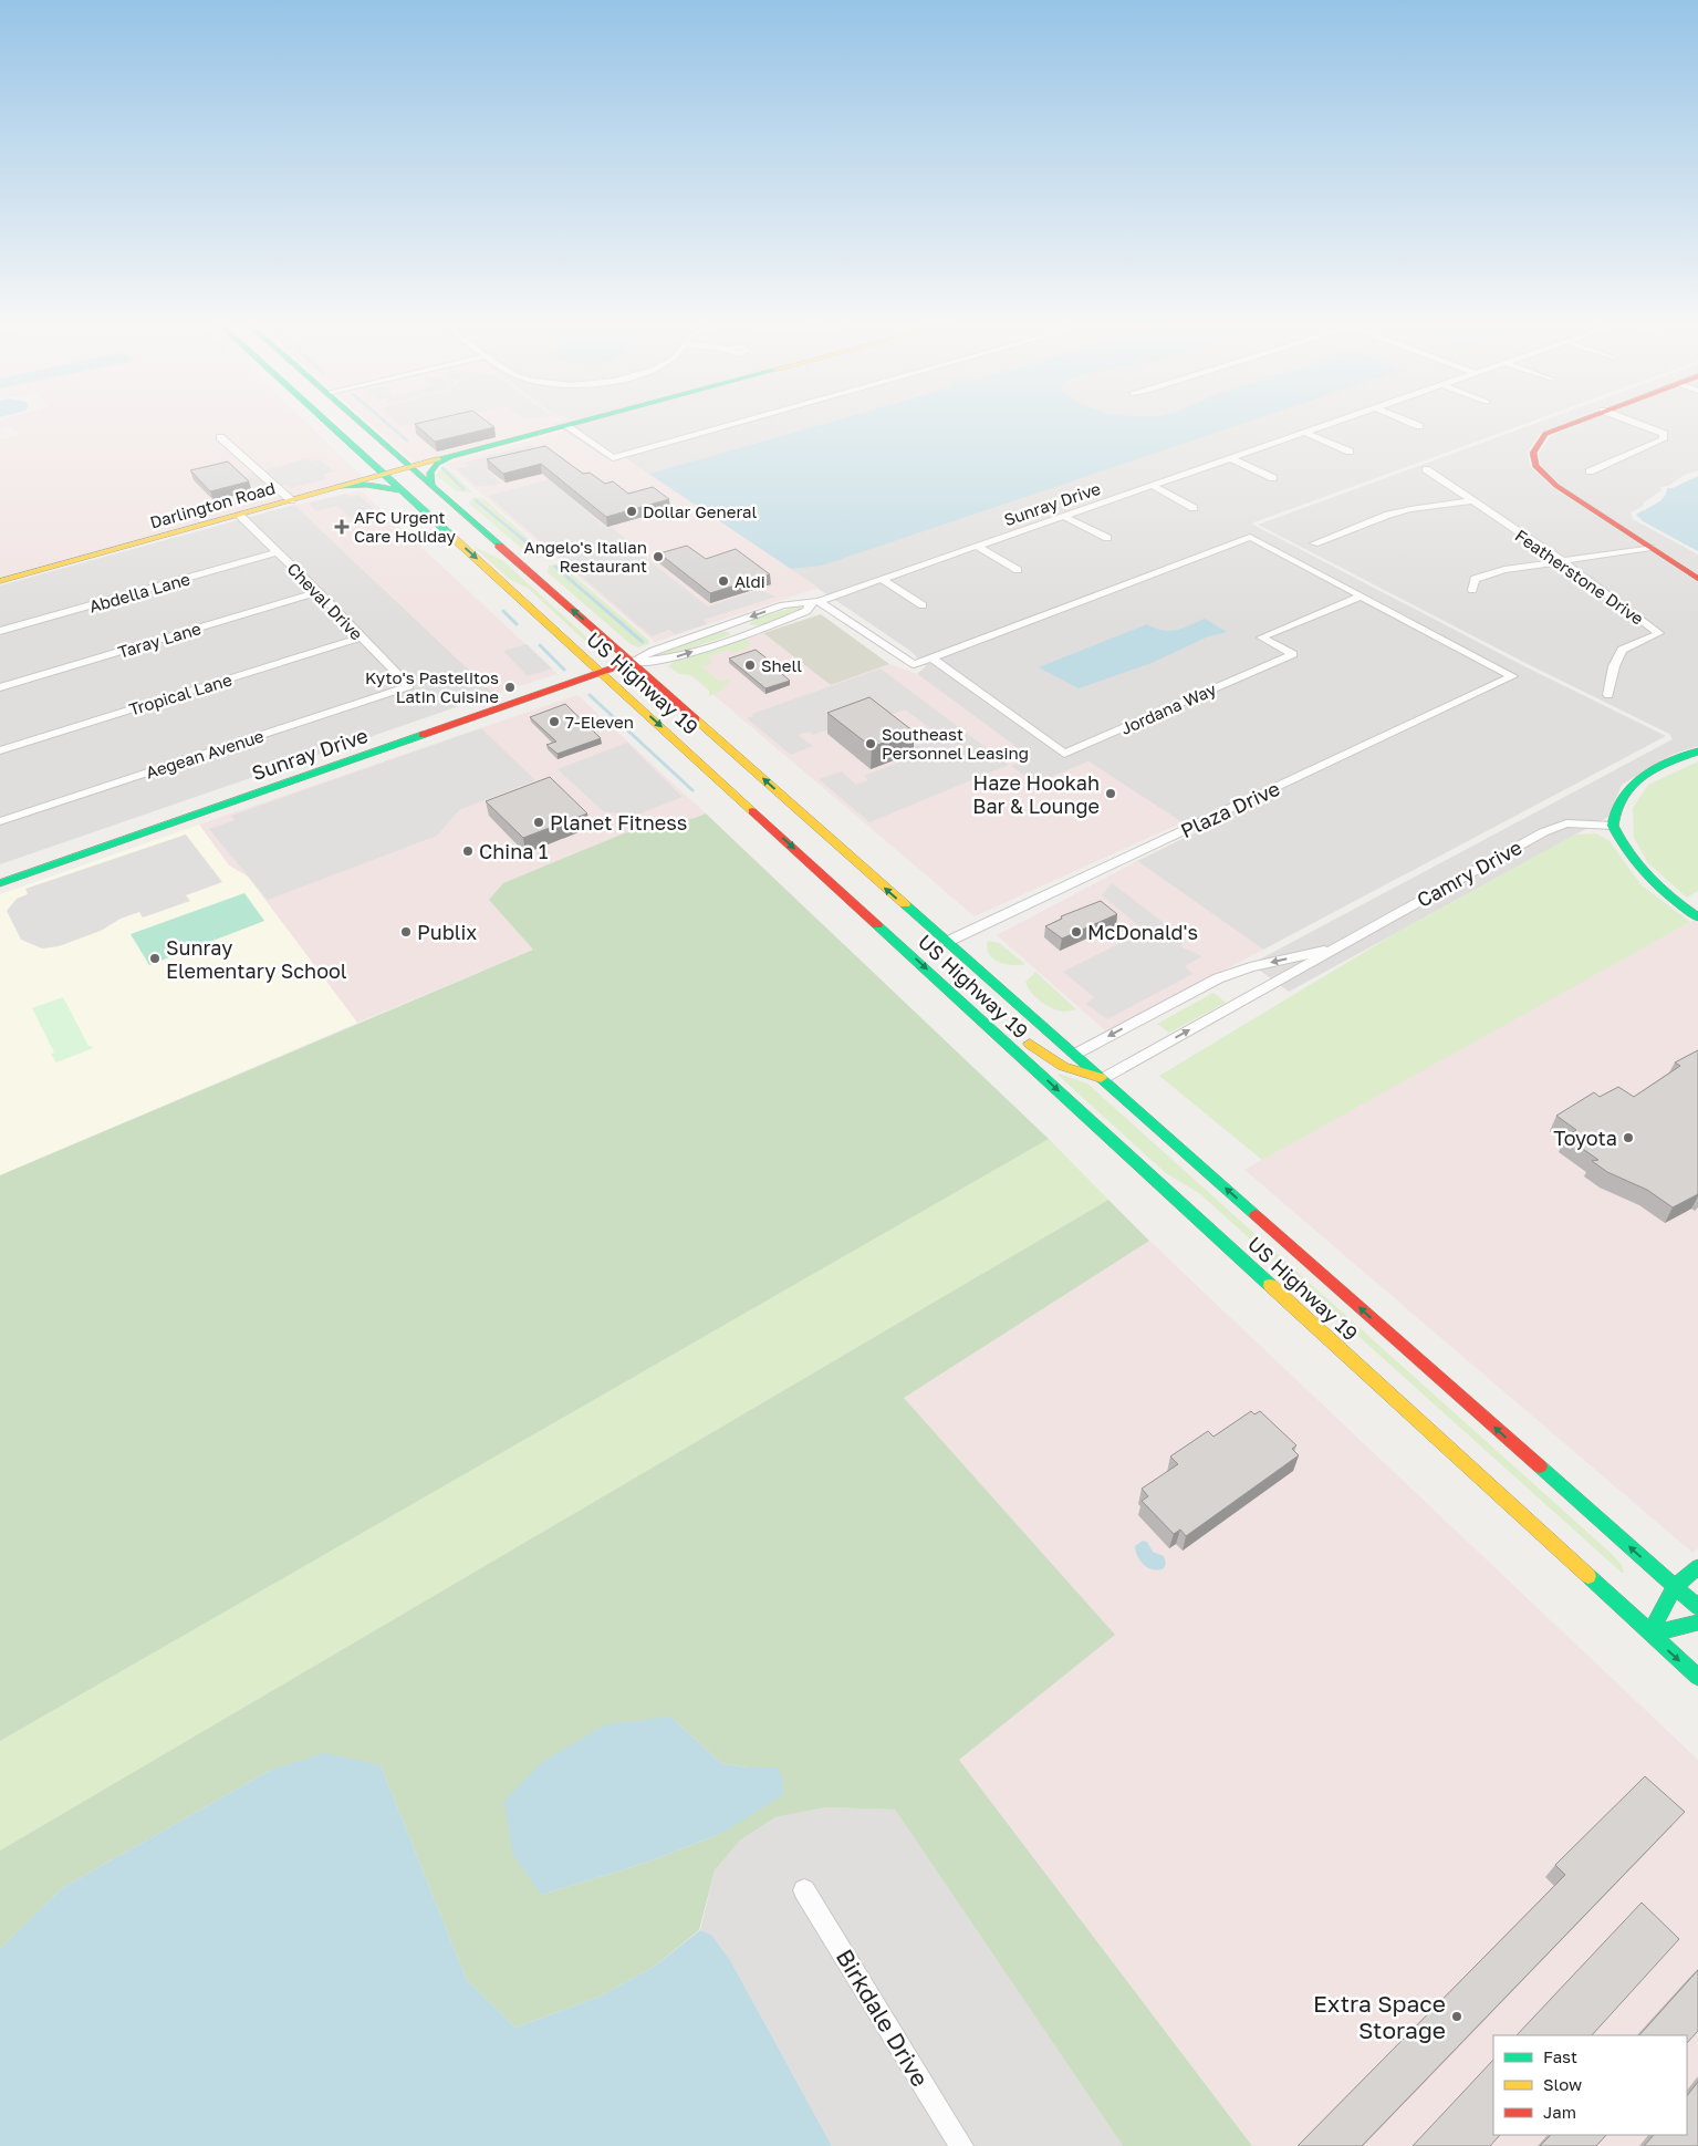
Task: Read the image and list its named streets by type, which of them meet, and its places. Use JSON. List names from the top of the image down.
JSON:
{
  "streets": {
    "main road": ["Sunray Drive", "Darlington Road", "US Highway 19"],
    "street": [
      "Featherstone Drive",
      "Abdella Lane",
      "Cheval Drive",
      "Taray Lane",
      "Tropical Lane",
      "Jordana Way",
      "Aegean Avenue",
      "Plaza Drive",
      "Camry Drive",
      "Birkdale Drive"
    ]
  },
  "crossings": [
    ["Sunray Drive", "US Highway 19"],
    ["Darlington Road", "Cheval Drive"],
    ["Darlington Road", "US Highway 19"],
    ["Abdella Lane", "Cheval Drive"],
    ["Cheval Drive", "Taray Lane"],
    ["Cheval Drive", "Tropical Lane"],
    ["Cheval Drive", "Aegean Avenue"],
    ["US Highway 19", "Plaza Drive"],
    ["US Highway 19", "Camry Drive"],
    ["Jordana Way", "Plaza Drive"]
  ],
  "places": {
    "other": [
      "Dollar General",
      "Angelo's Italian Restaurant",
      "Aldi",
      "Shell",
      "Kyto's Pastelitos Latin Cuisine",
      "7-Eleven",
      "Southeast Personnel Leasing",
      "Haze Hookah Bar & Lounge",
      "Planet Fitness",
      "China 1",
      "Publix",
      "McDonald's",
      "Sunray Elementary School",
      "Toyota",
      "Extra Space Storage"
    ],
    "health": ["AFC Urgent Care Holiday"]
  },
  "legend": ["Fast", "Slow", "Jam"]
}
